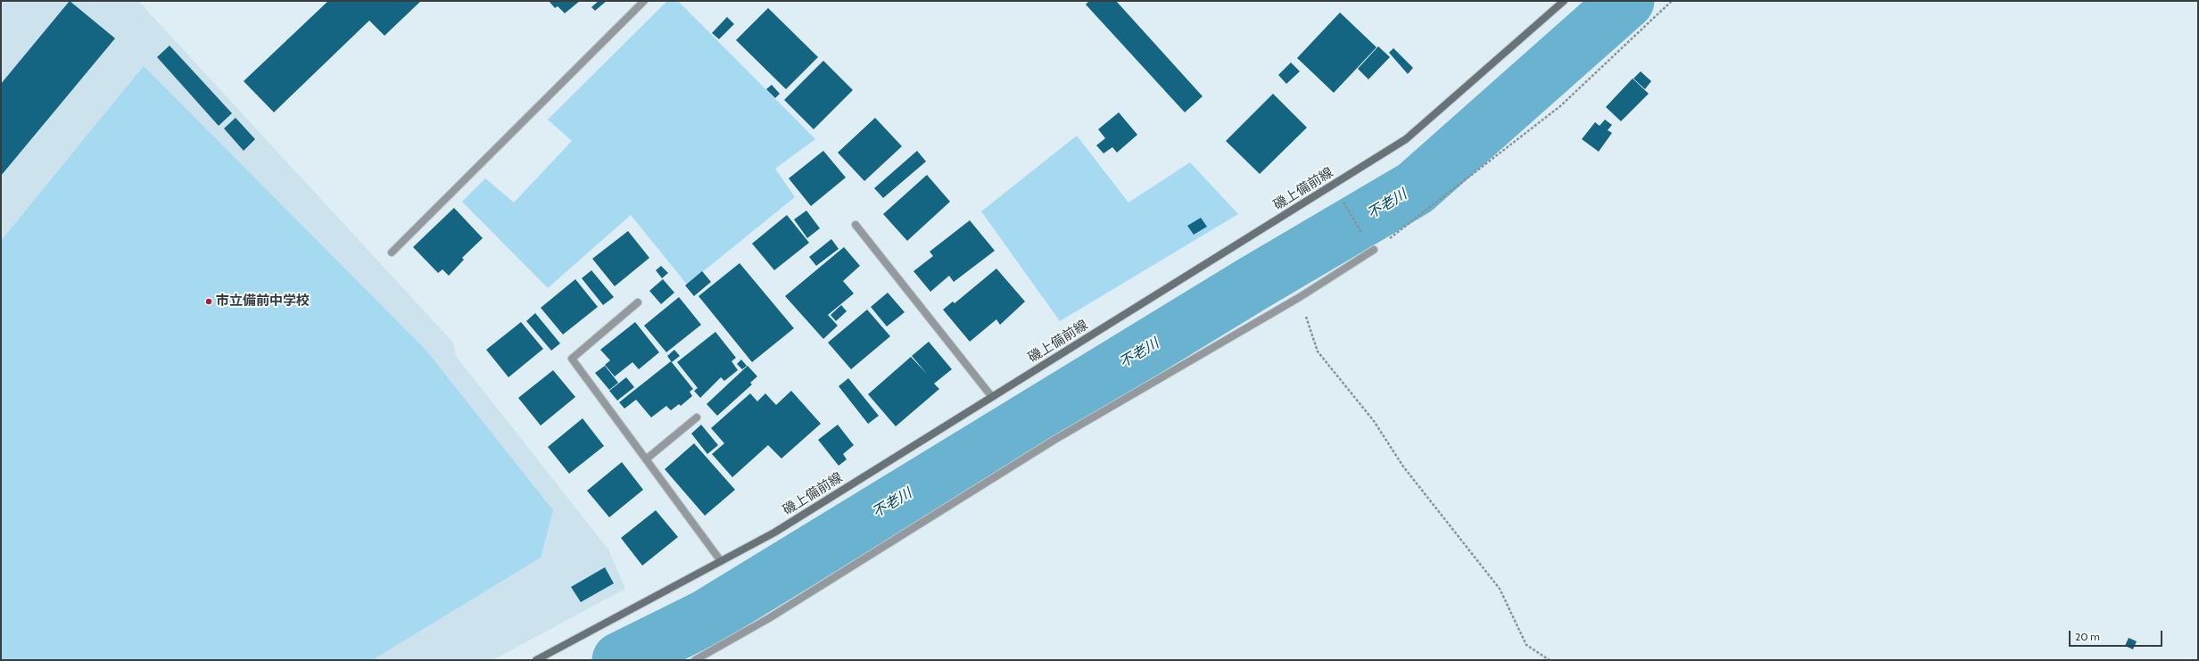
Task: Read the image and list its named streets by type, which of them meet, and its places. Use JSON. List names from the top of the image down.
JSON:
{
  "streets": {
    "main road": ["磯上備前線"]
  },
  "water": ["不老川"],
  "places": ["市立備前中学校"],
  "scale_bar": "20 m"
}
